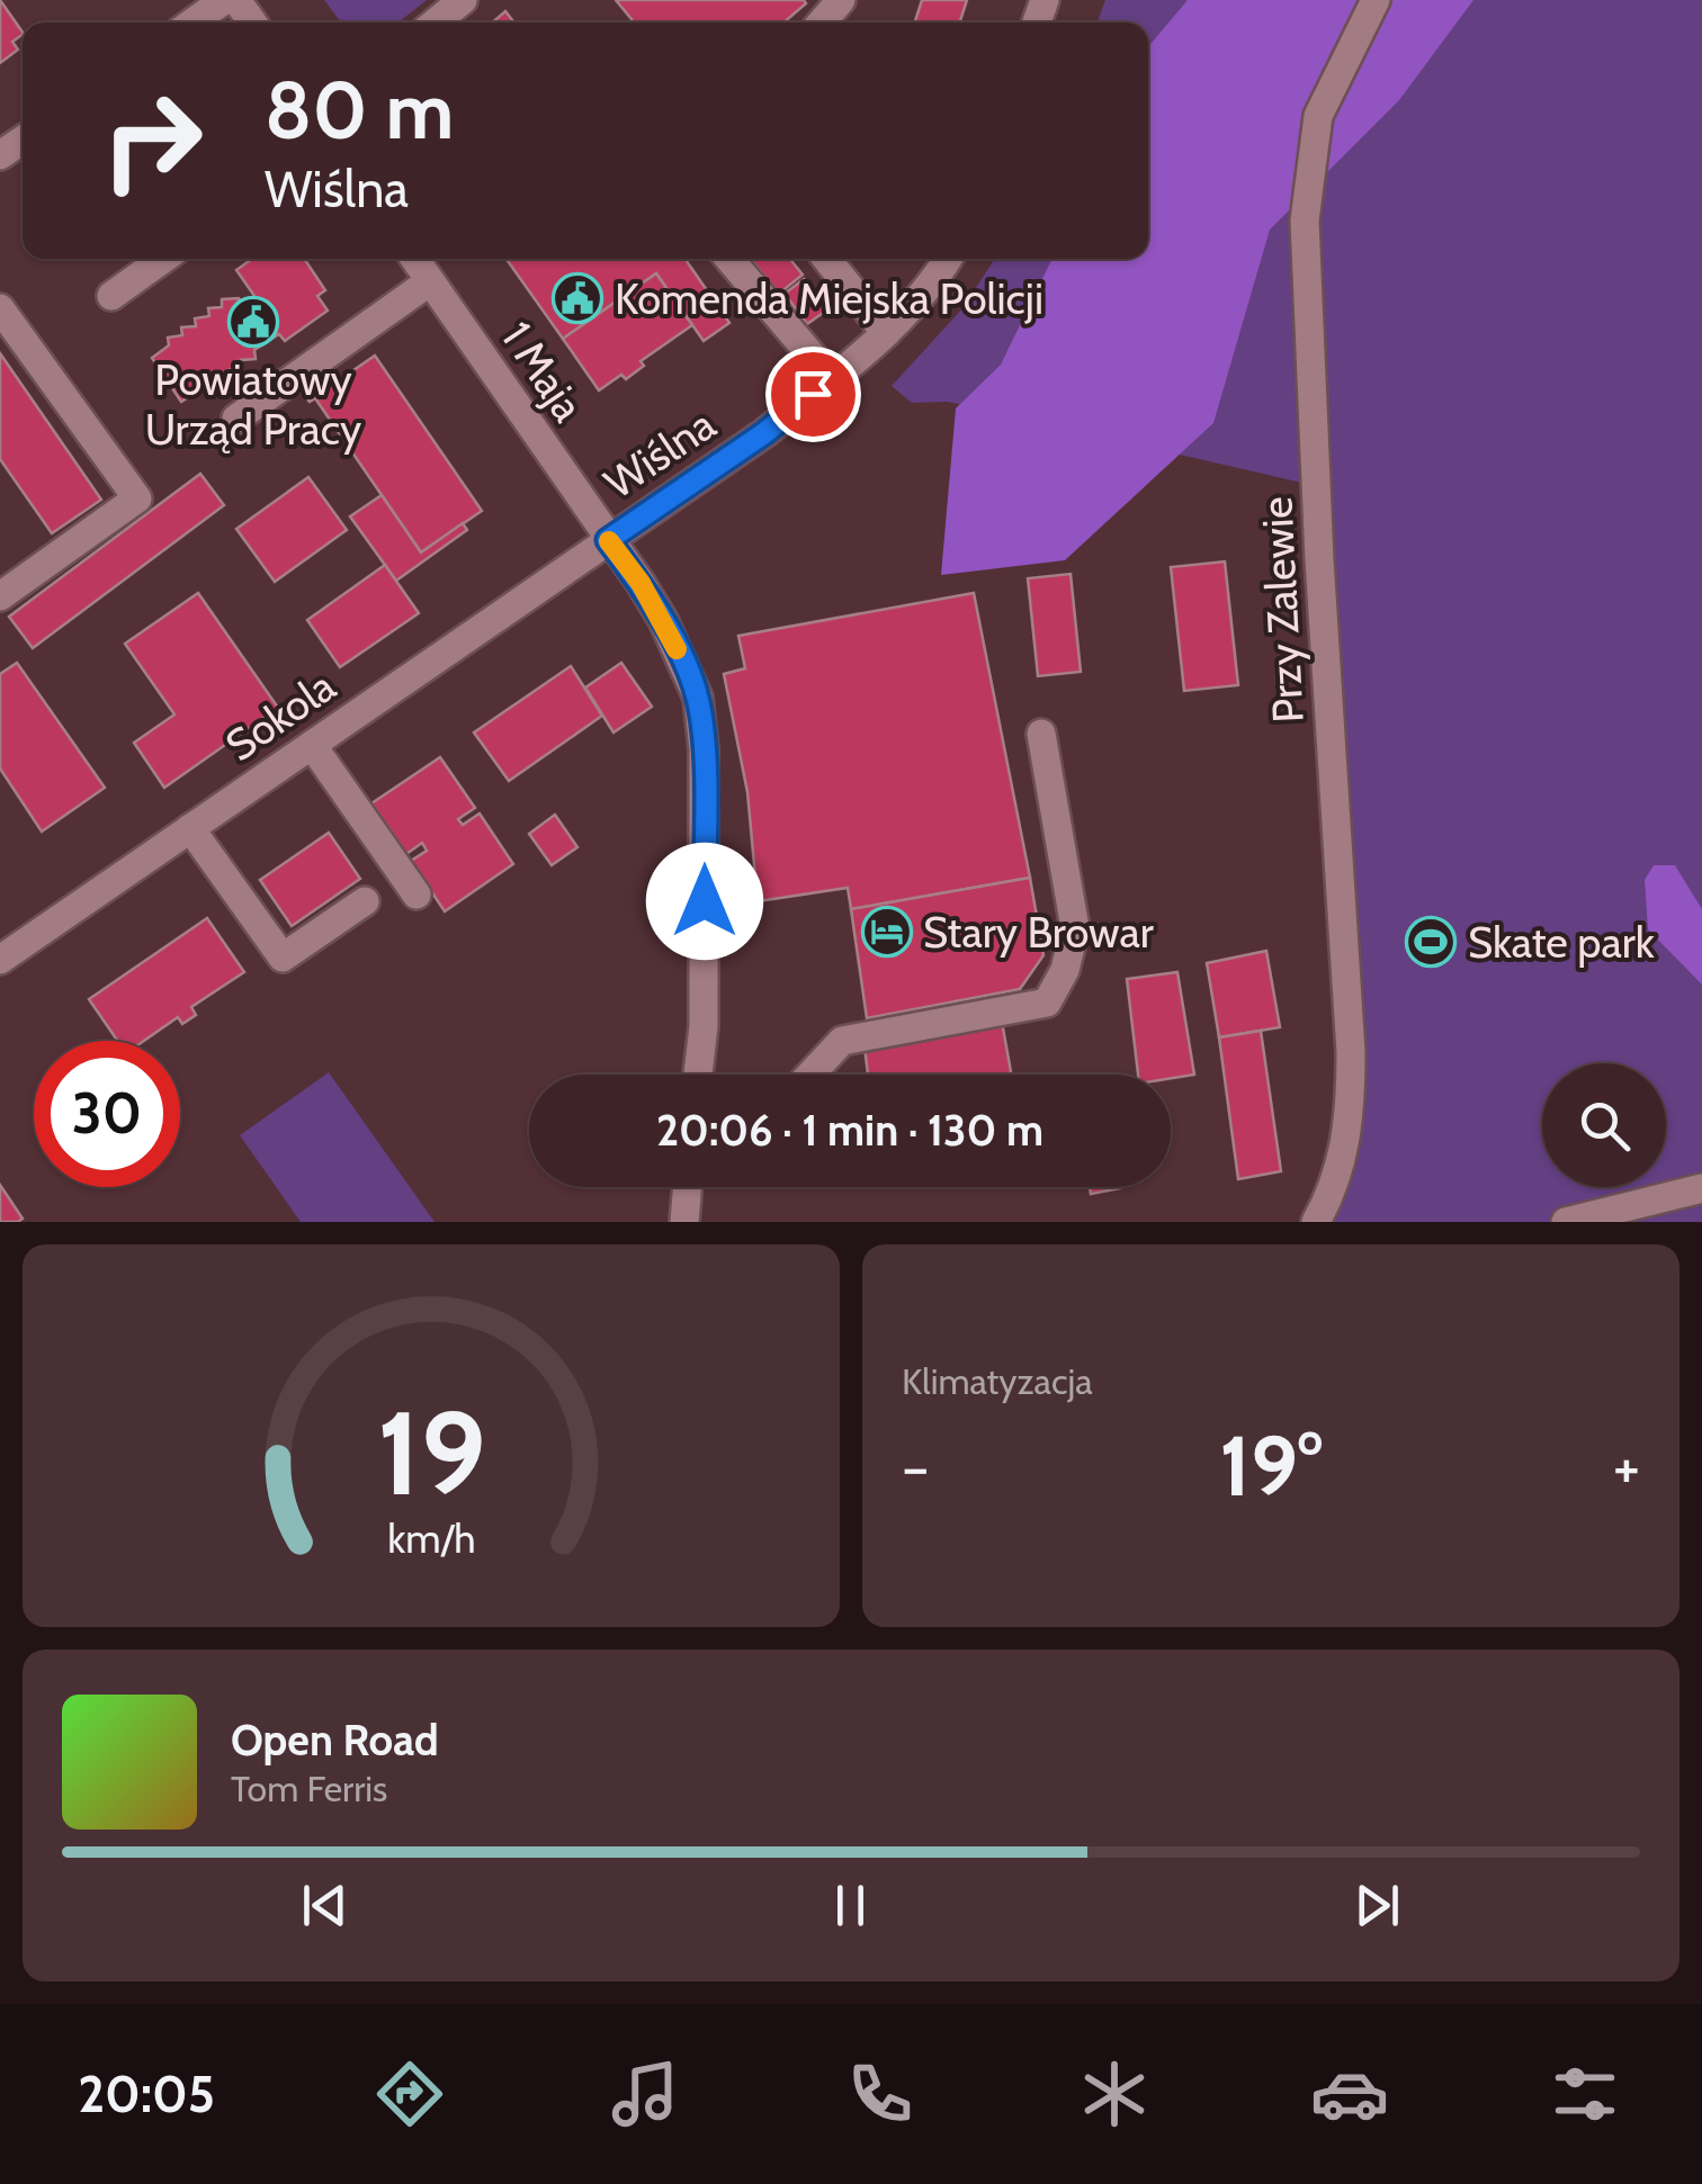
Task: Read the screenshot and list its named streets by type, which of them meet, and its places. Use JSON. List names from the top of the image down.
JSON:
{
  "streets": {
    "street": [
      "1 Maja",
      "Wiślna",
      "Przy Zalewie",
      "Sokola"
    ]
  },
  "crossings": [
    ["1 Maja", "Wiślna"],
    ["1 Maja", "Sokola"],
    ["Wiślna", "Sokola"]
  ],
  "places": {
    "public building": ["Komenda Miejska Policji", "Powiatowy Urząd Pracy"],
    "hotel": ["Stary Browar"],
    "sports": ["Skate park"]
  },
  "page": {
    "turn": ["80 m", "Wiślna"],
    "limit": "30",
    "trip": "20:06 · 1 min · 130 m",
    "tile": "Klimatyzacja",
    "heat": ["−", "19°", "+"],
    "song": ["Open Road", "Tom Ferris"],
    "tabs": "20:05",
    "gauge": ["19", "km/h"]
  }
}
